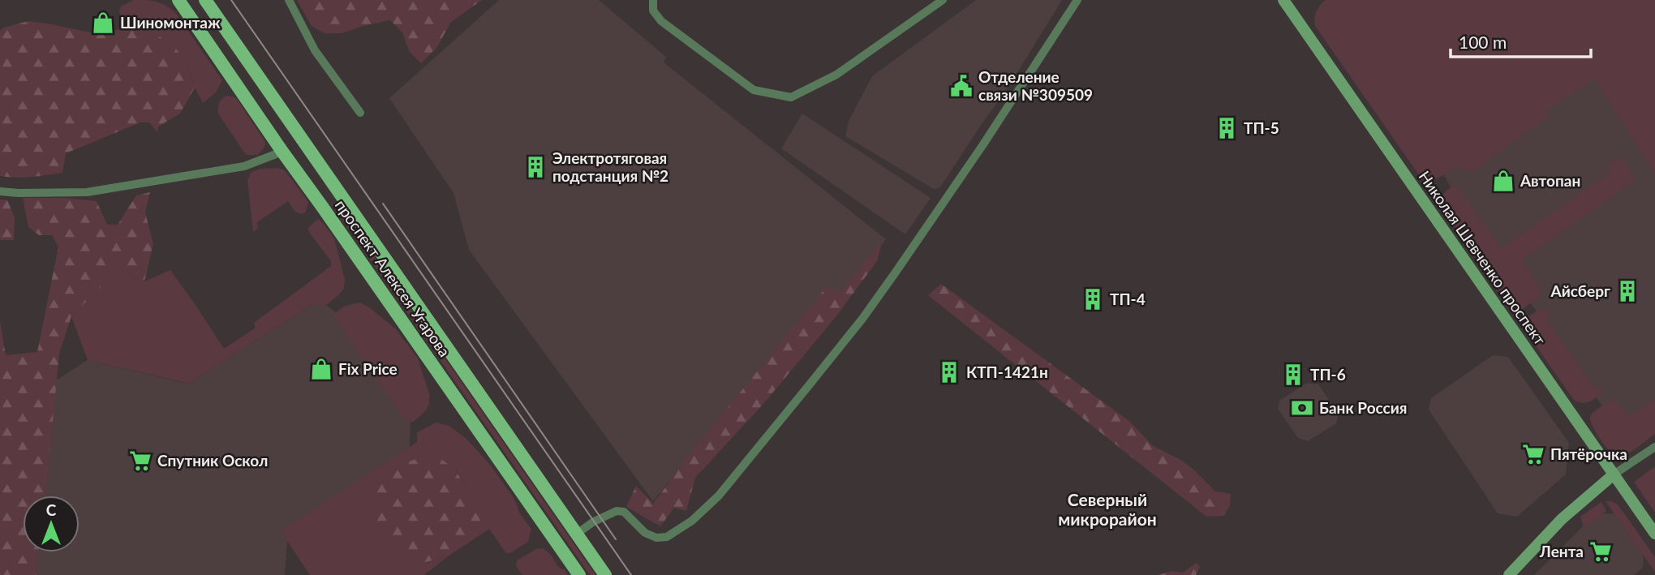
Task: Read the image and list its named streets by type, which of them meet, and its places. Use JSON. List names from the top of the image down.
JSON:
{
  "streets": {
    "main road": ["Николая Шевченко проспект", "проспект Алексея Угарова"]
  },
  "districts": ["Северный микрорайон"],
  "places": {
    "shop": ["Шиномонтаж", "Автопан", "Fix Price"],
    "public building": ["Отделение связи №309509"],
    "building": [
      "ТП-5",
      "Электротяговая подстанция №2",
      "Айсберг",
      "ТП-4",
      "КТП-1421н",
      "ТП-6"
    ],
    "bank": ["Банк Россия"],
    "supermarket": ["Пятёрочка", "Спутник Оскол", "Лента"]
  },
  "scale_bar": "100 m",
  "north": "top"
}
